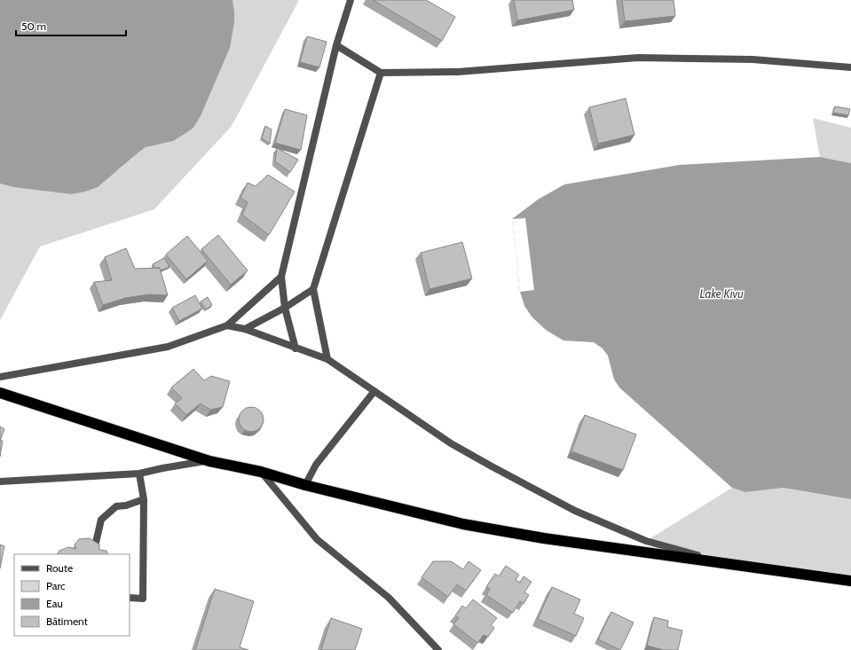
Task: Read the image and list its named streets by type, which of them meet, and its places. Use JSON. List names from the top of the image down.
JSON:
{
  "water": ["Lake Kivu"],
  "legend": [
    "Route",
    "Parc",
    "Eau",
    "Bâtiment"
  ],
  "scale_bar": "50 m"
}
